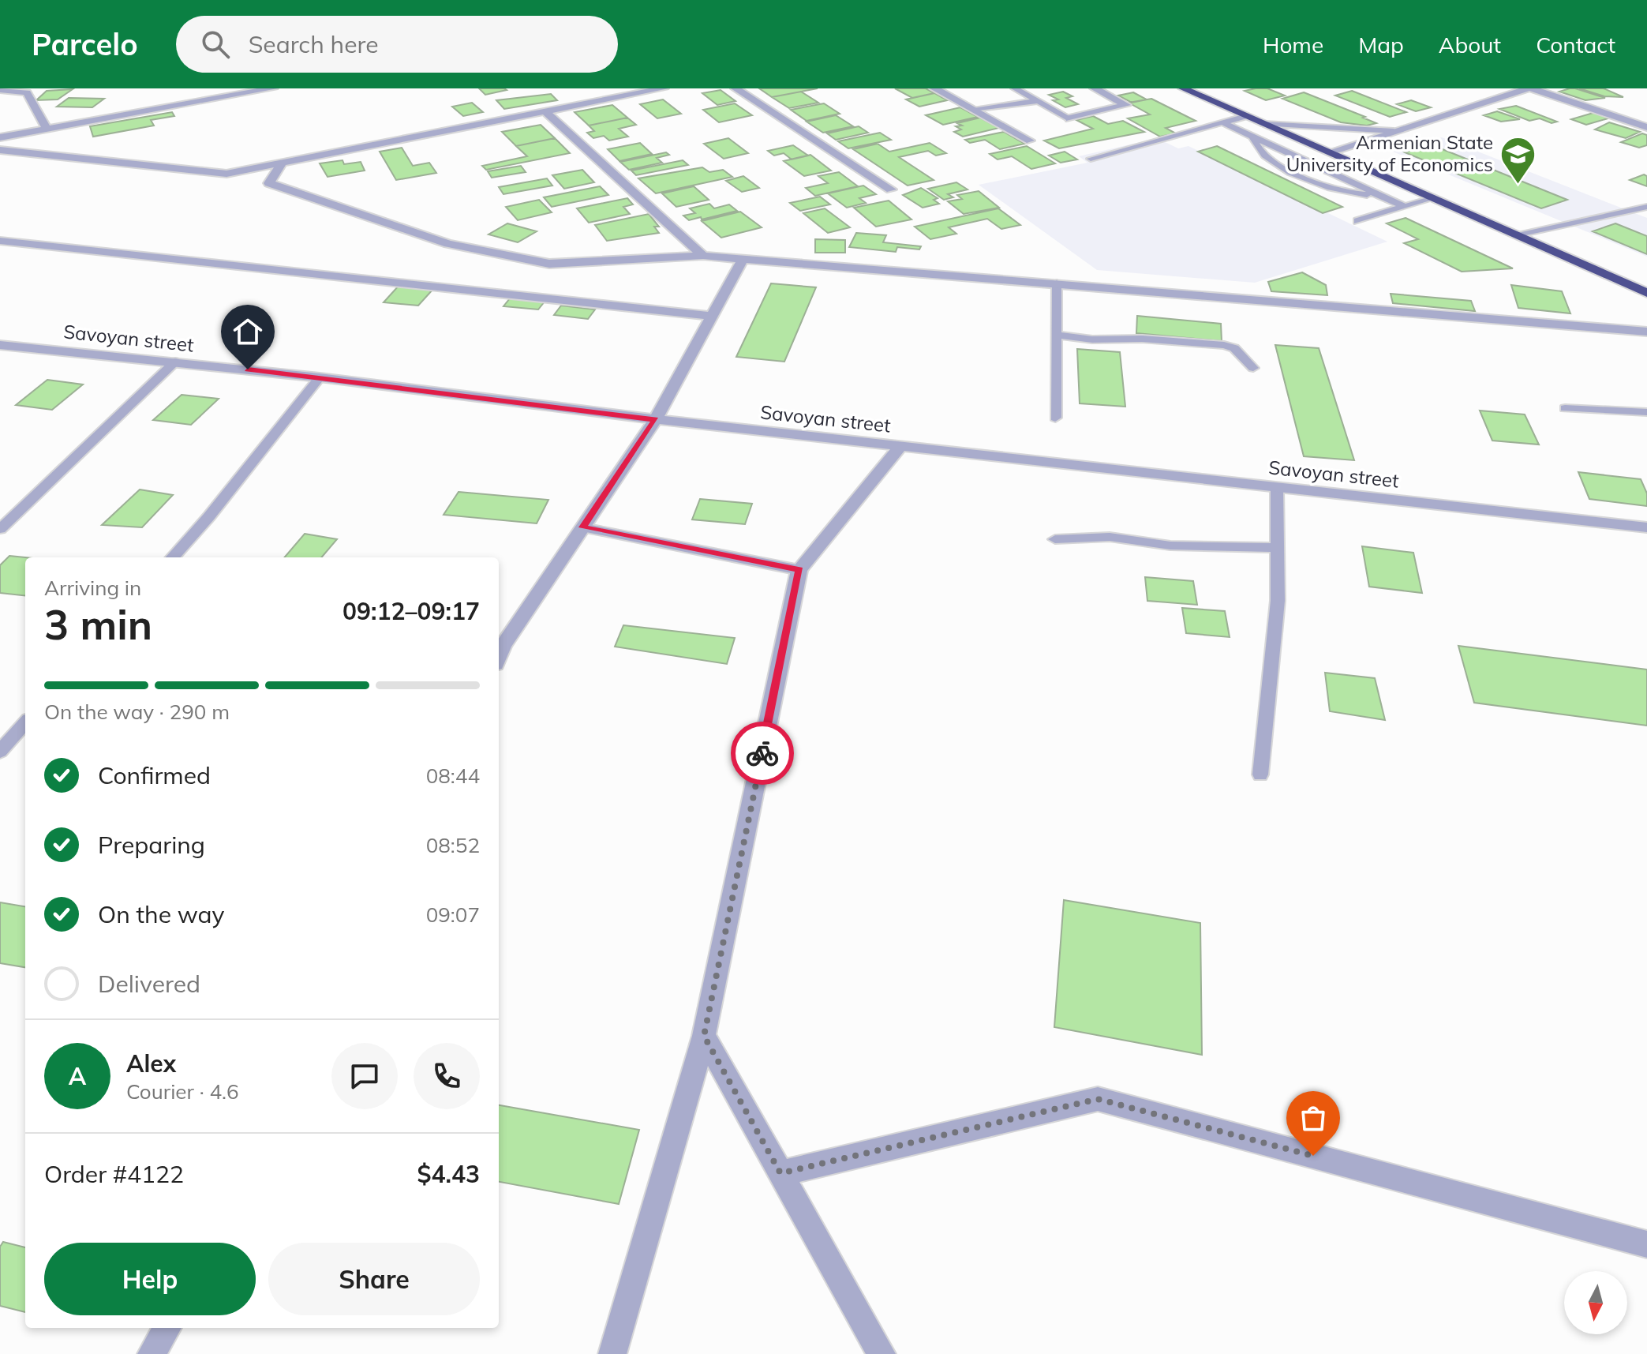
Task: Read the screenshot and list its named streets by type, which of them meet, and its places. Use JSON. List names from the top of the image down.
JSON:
{
  "streets": {
    "street": ["Savoyan street"]
  },
  "places": {
    "school or university": ["Armenian State University of Economics"]
  },
  "north": "bottom",
  "page": {
    "header": "Parcelo",
    "search": "Search here",
    "nav": [
      "Home",
      "Map",
      "About",
      "Contact"
    ],
    "heading": ["3 min", "Arriving in", "09:12–09:17"],
    "panel": [
      "Alex",
      "Courier · 4.6",
      "Order #4122",
      "$4.43"
    ],
    "bar": "On the way · 290 m",
    "list": [
      ["Confirmed", "08:44"],
      ["Preparing", "08:52"],
      ["On the way", "09:07"],
      "Delivered"
    ],
    "round": "A",
    "buttons": ["Help", "Share"]
  }
}
